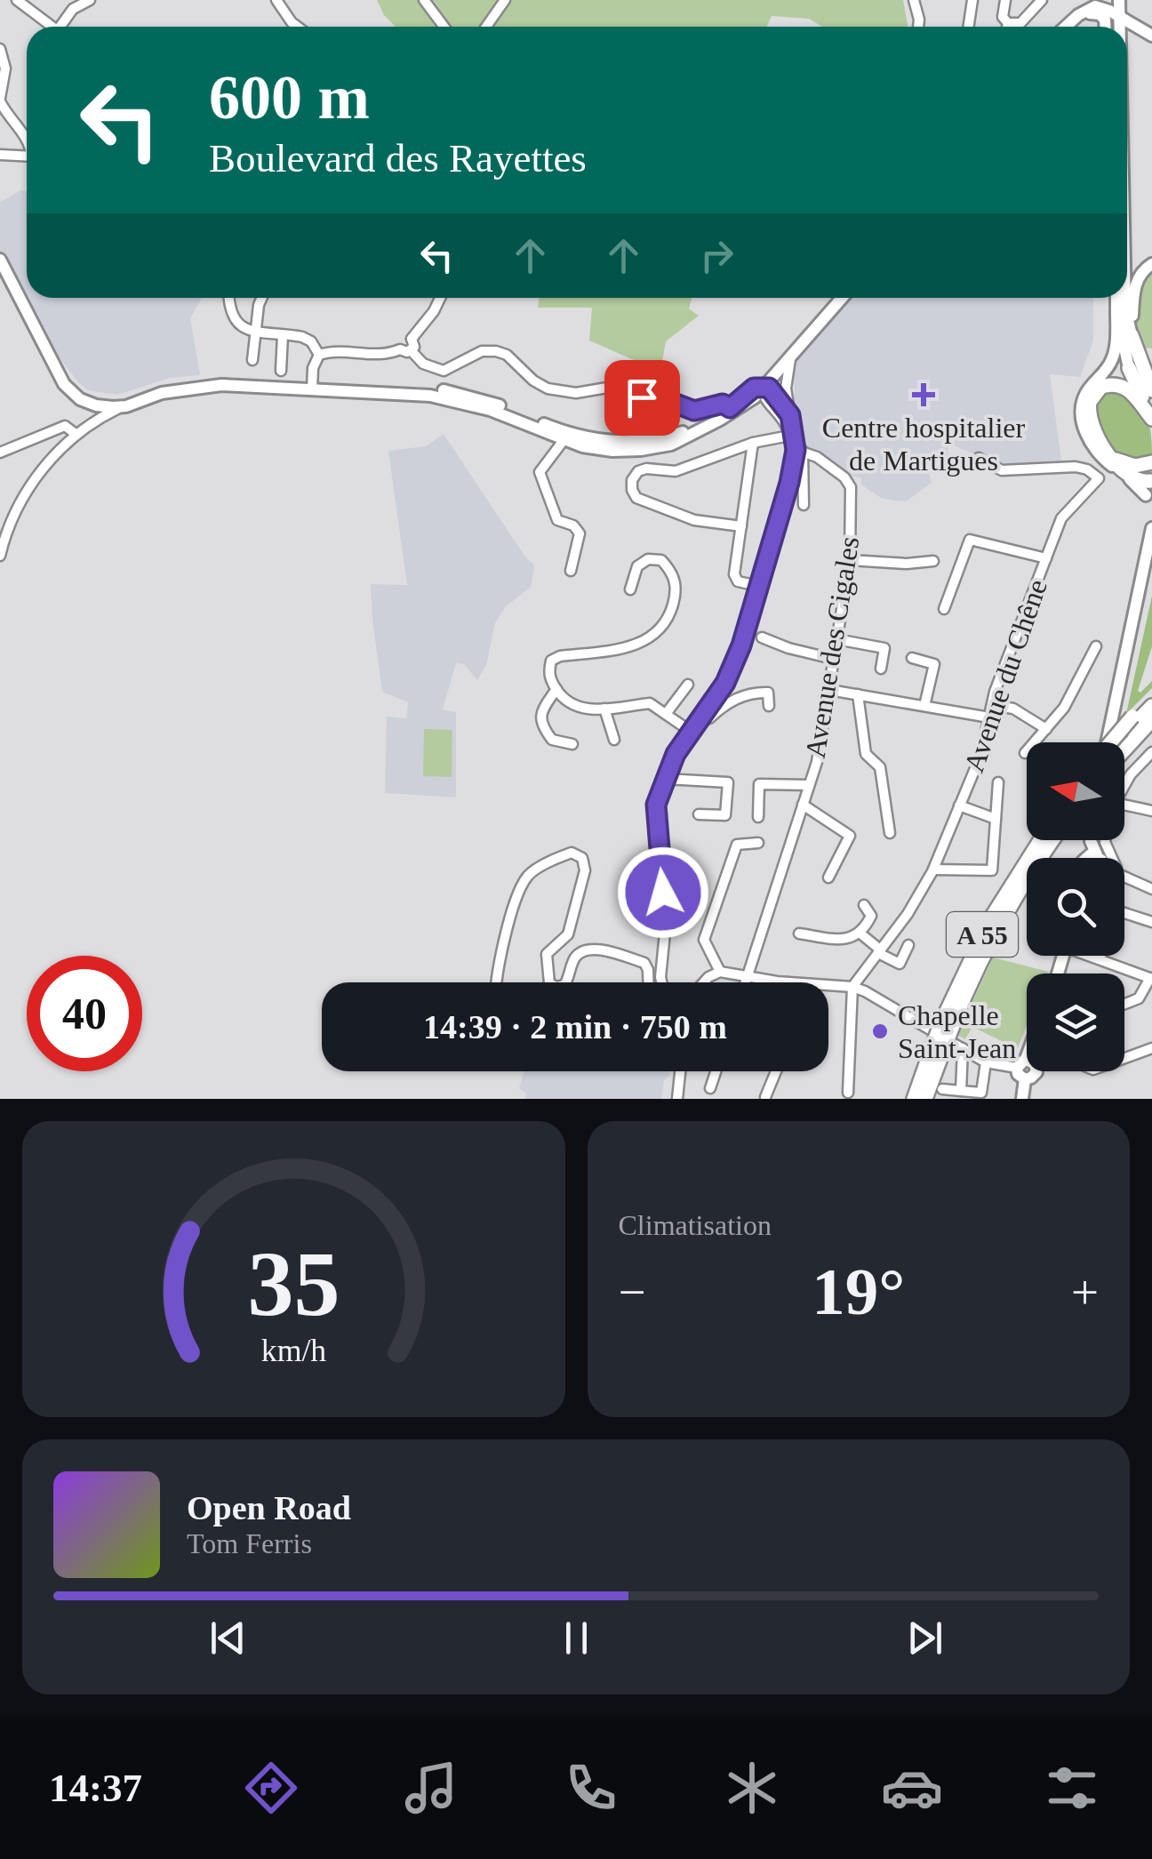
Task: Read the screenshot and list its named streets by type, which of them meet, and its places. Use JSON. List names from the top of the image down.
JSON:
{
  "streets": {
    "highway": ["A 55"],
    "street": ["Avenue des Cigales", "Avenue du Chêne"]
  },
  "places": {
    "health": ["Centre hospitalier de Martigues"],
    "other": ["Chapelle Saint-Jean"]
  },
  "north": "left",
  "page": {
    "turn": ["600 m", "Boulevard des Rayettes"],
    "limit": "40",
    "trip": "14:39 · 2 min · 750 m",
    "tile": "Climatisation",
    "heat": ["−", "19°", "+"],
    "song": ["Open Road", "Tom Ferris"],
    "tabs": "14:37",
    "gauge": ["35", "km/h"]
  }
}
